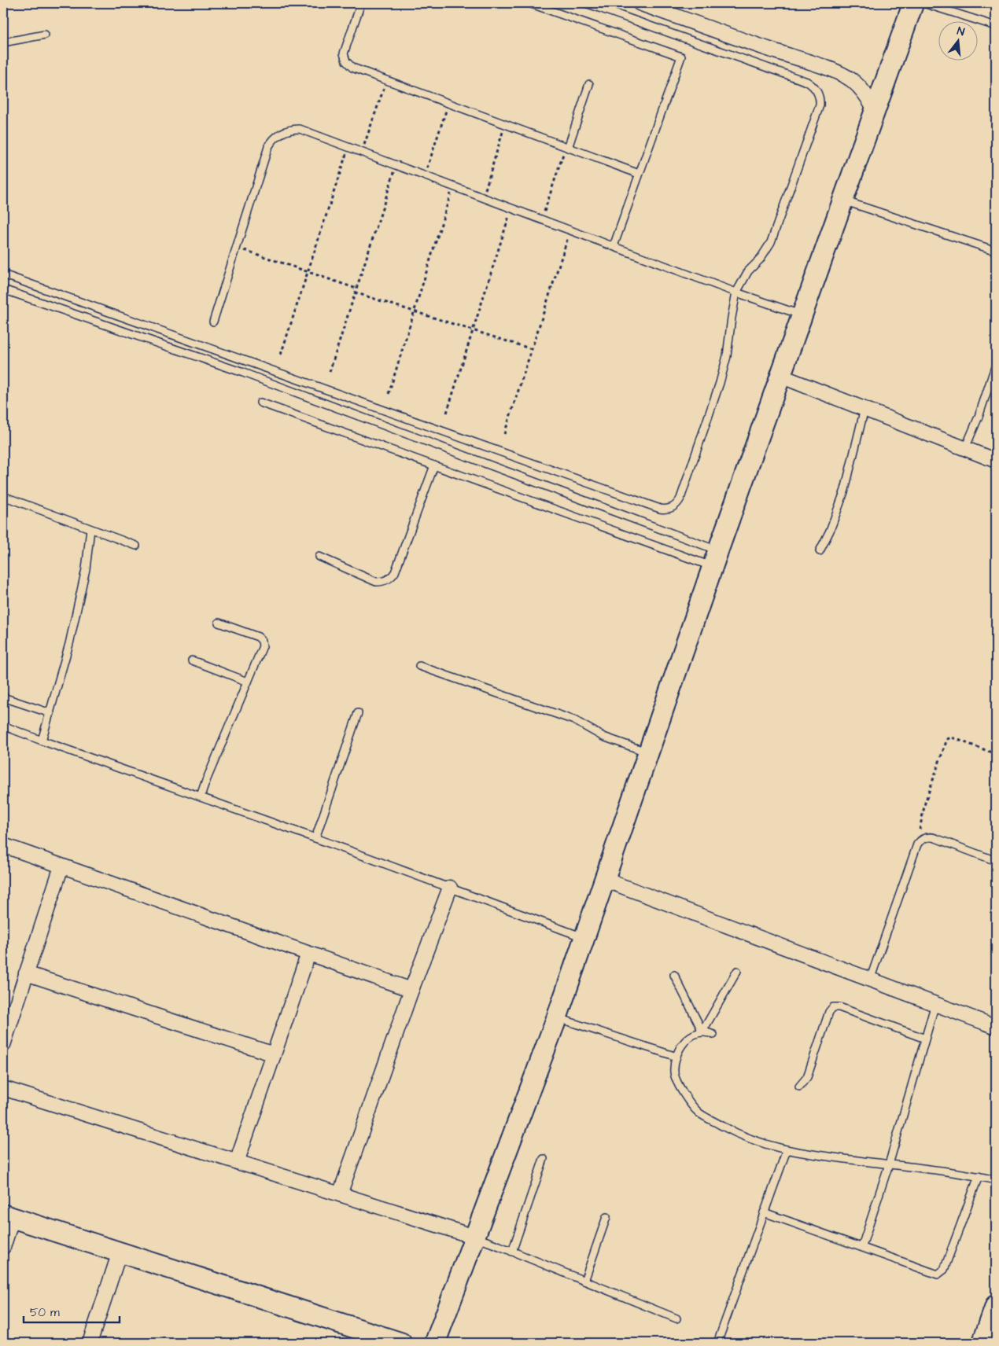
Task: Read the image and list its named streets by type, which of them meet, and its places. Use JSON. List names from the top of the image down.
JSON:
{
  "scale_bar": "50 m",
  "north": "top"
}
